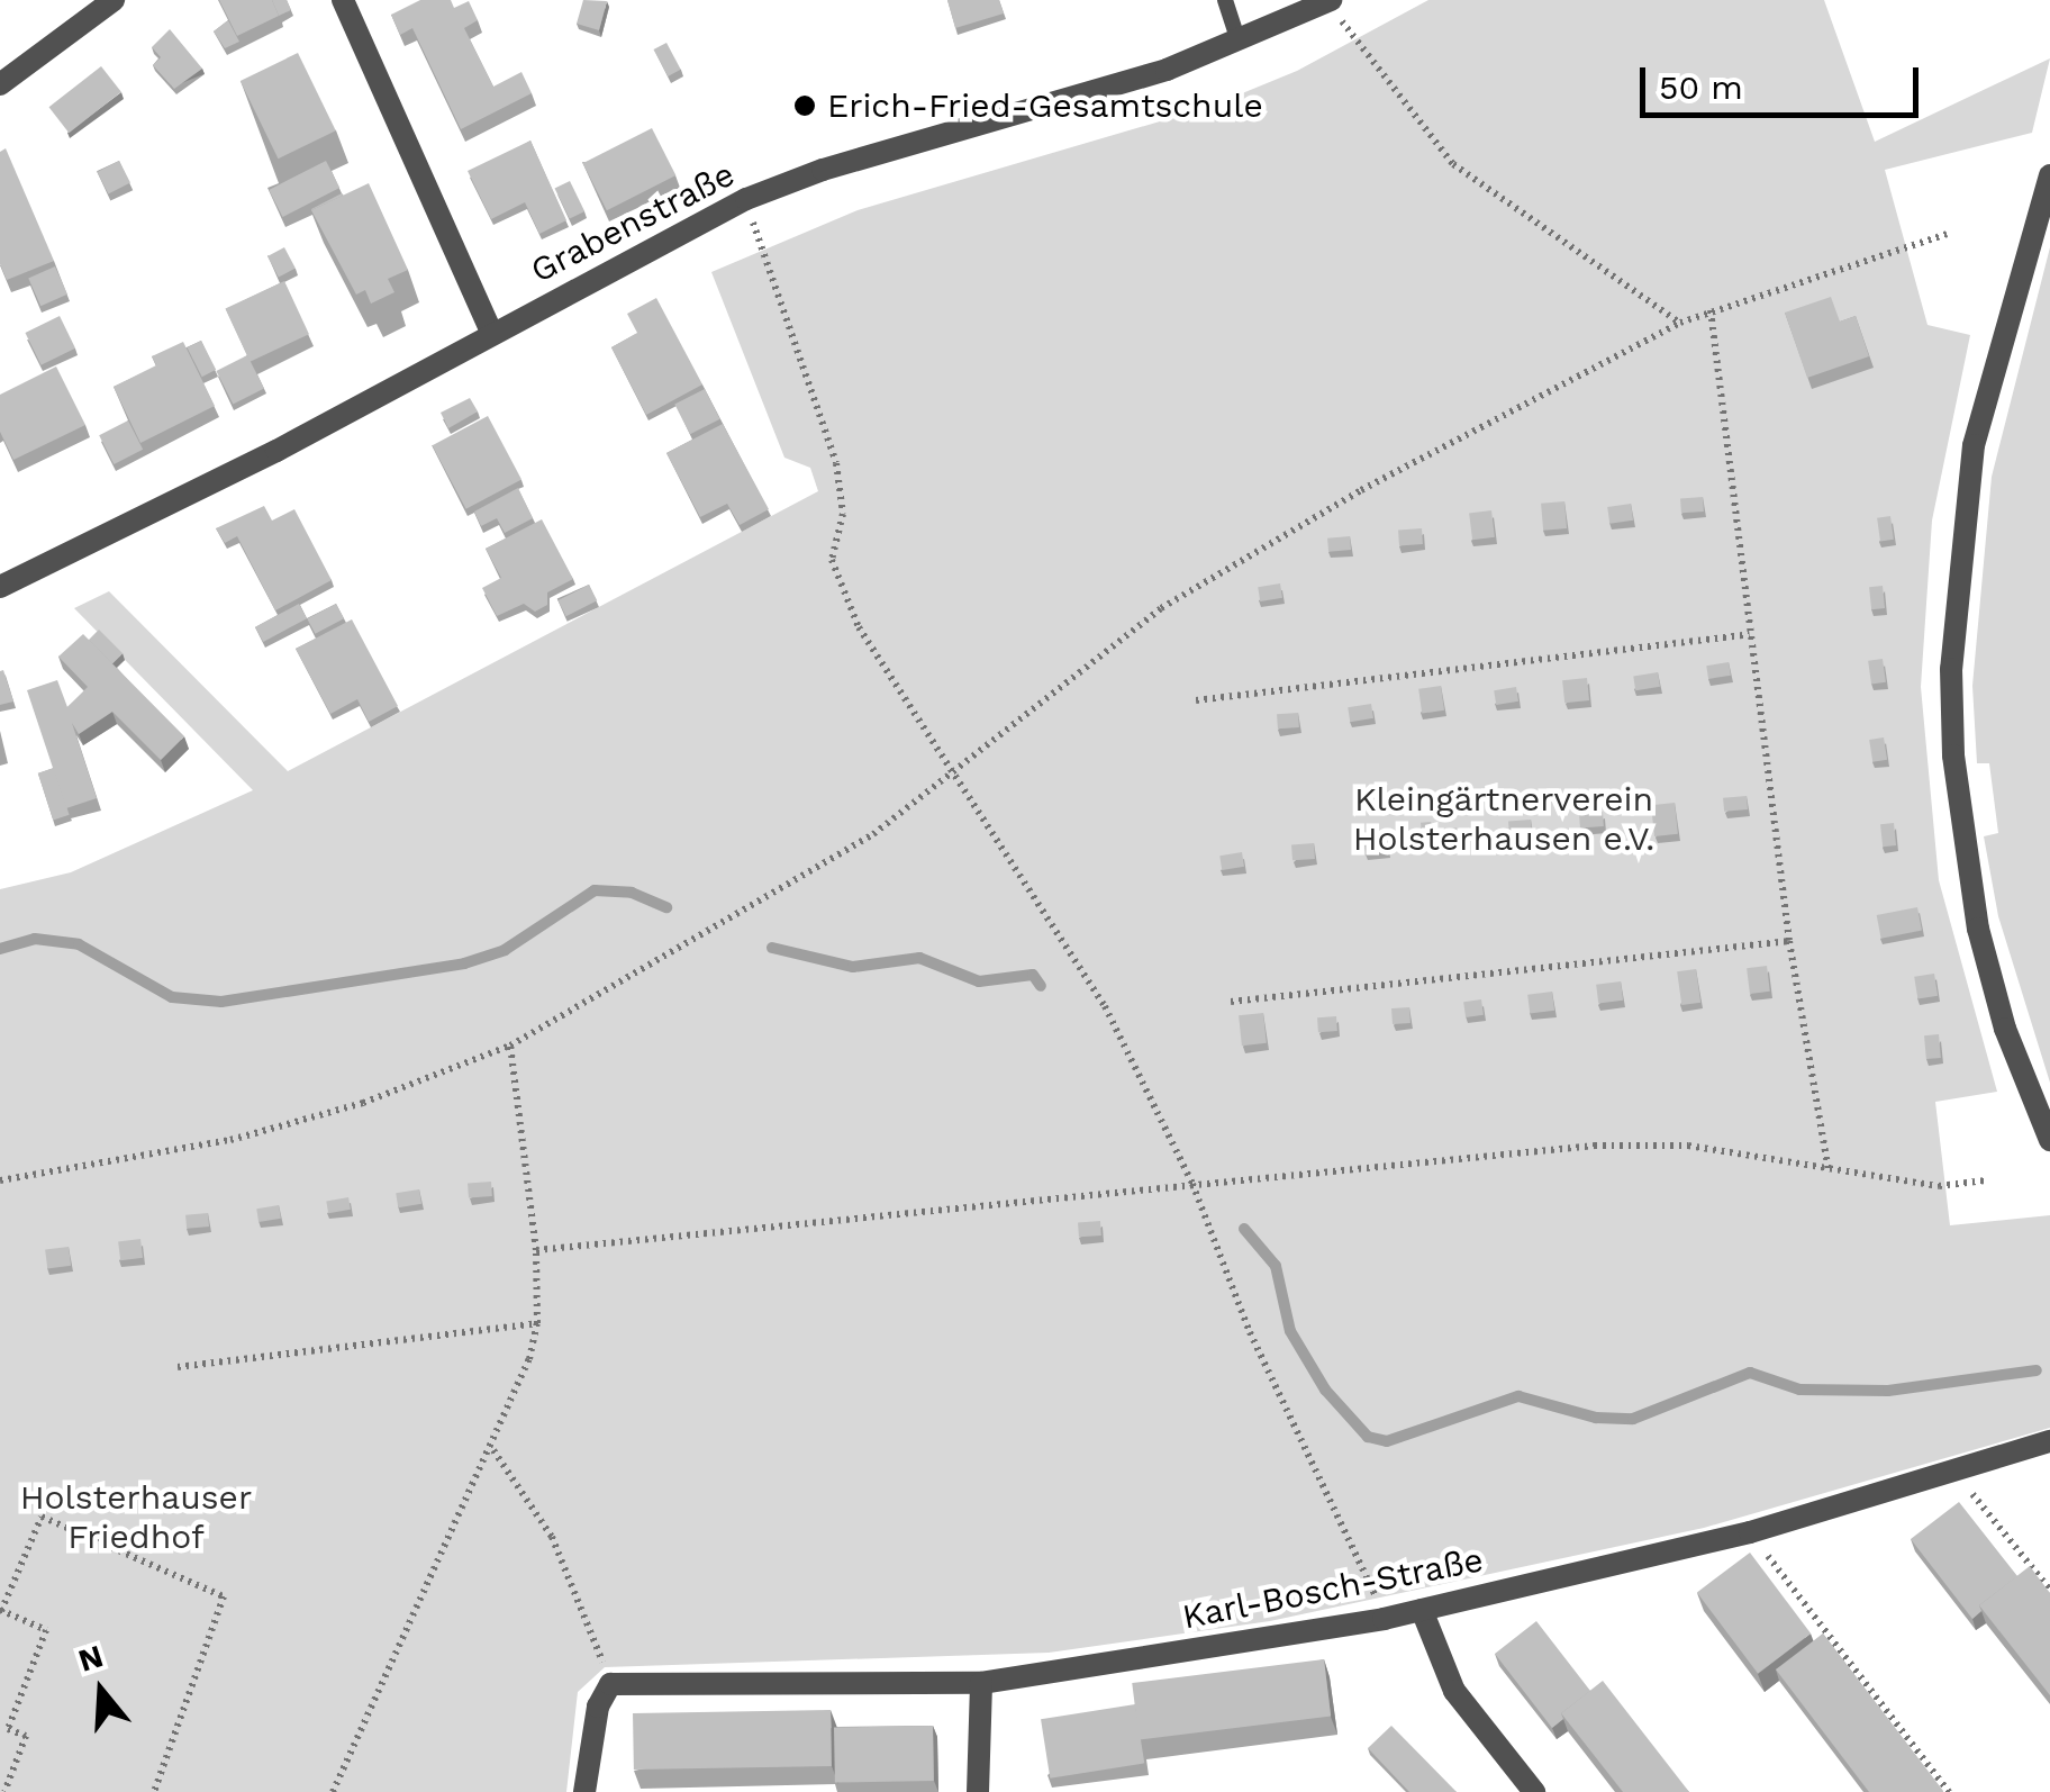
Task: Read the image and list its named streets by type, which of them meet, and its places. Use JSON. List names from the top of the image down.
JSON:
{
  "streets": {
    "street": ["Grabenstraße", "Karl-Bosch-Straße"]
  },
  "parks": ["Kleingärtnerverein Holsterhausen e.V.", "Holsterhauser Friedhof"],
  "places": ["Erich-Fried-Gesamtschule"],
  "scale_bar": "50 m",
  "north": "top"
}
